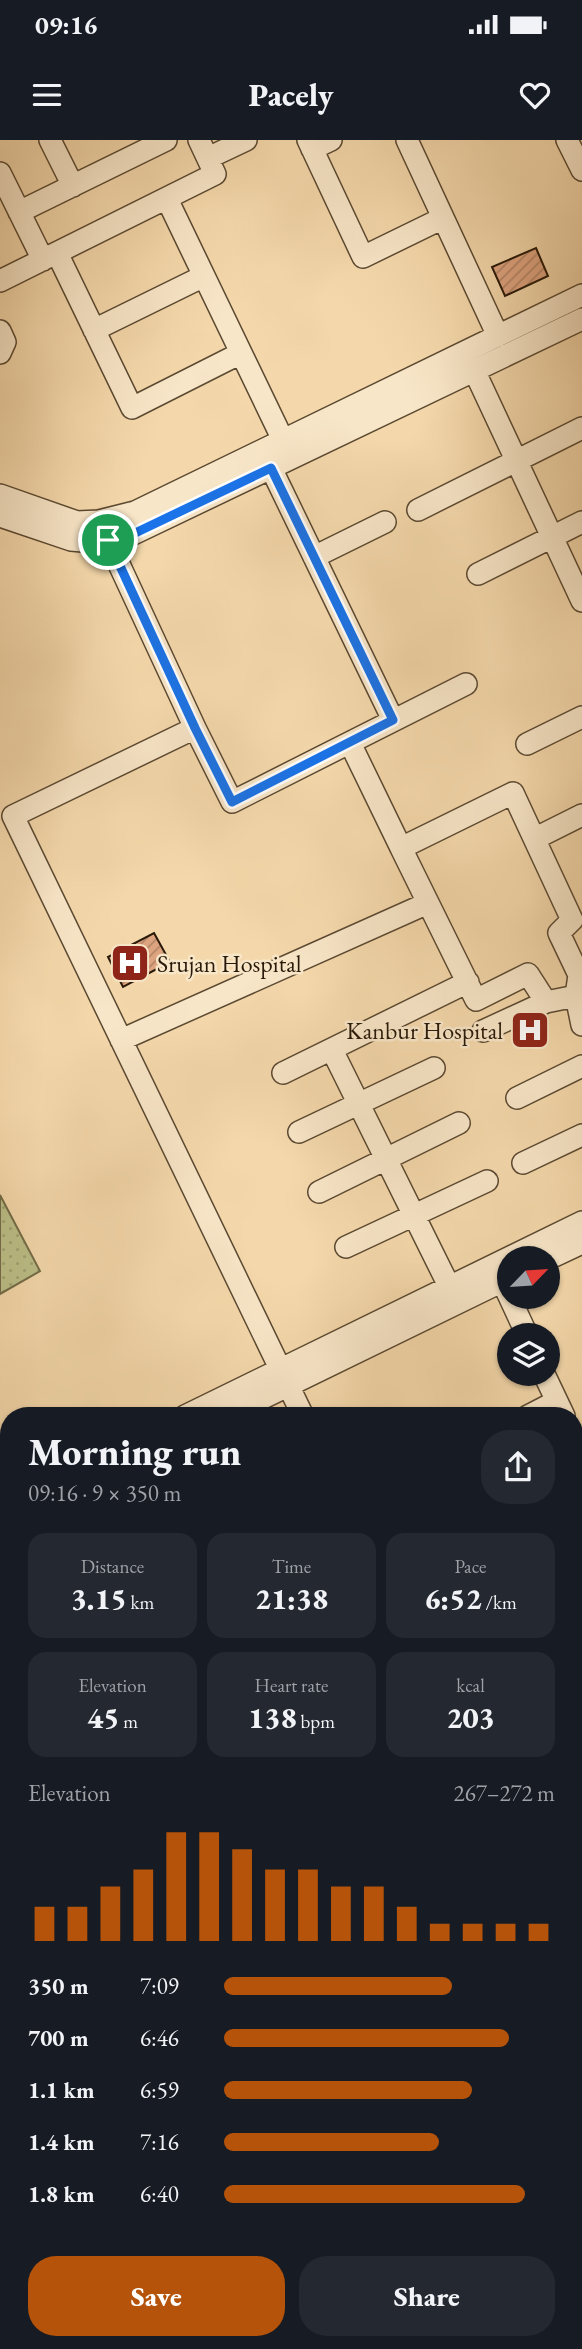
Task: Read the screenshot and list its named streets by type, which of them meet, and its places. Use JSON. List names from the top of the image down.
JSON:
{
  "places": {
    "hospital": ["Srujan Hospital", "Kanbur Hospital"]
  },
  "north": "top right",
  "page": {
    "status": "09:16",
    "header": "Pacely",
    "heading": ["Morning run", "09:16 · 9 × 350 m"],
    "stats": [
      ["Distance", "3.15 km"],
      ["Time", "21:38"],
      ["Pace", "6:52 /km"],
      ["Elevation", "45 m"],
      ["Heart rate", "138 bpm"],
      ["kcal", "203"]
    ],
    "chart": ["Elevation", "267–272 m"],
    "list": [
      {
        "name": "350 m",
        "note": "7:09"
      },
      {
        "name": "700 m",
        "note": "6:46"
      },
      {
        "name": "1.1 km",
        "note": "6:59"
      },
      {
        "name": "1.4 km",
        "note": "7:16"
      },
      {
        "name": "1.8 km",
        "note": "6:40"
      }
    ],
    "buttons": ["Save", "Share"]
  }
}
